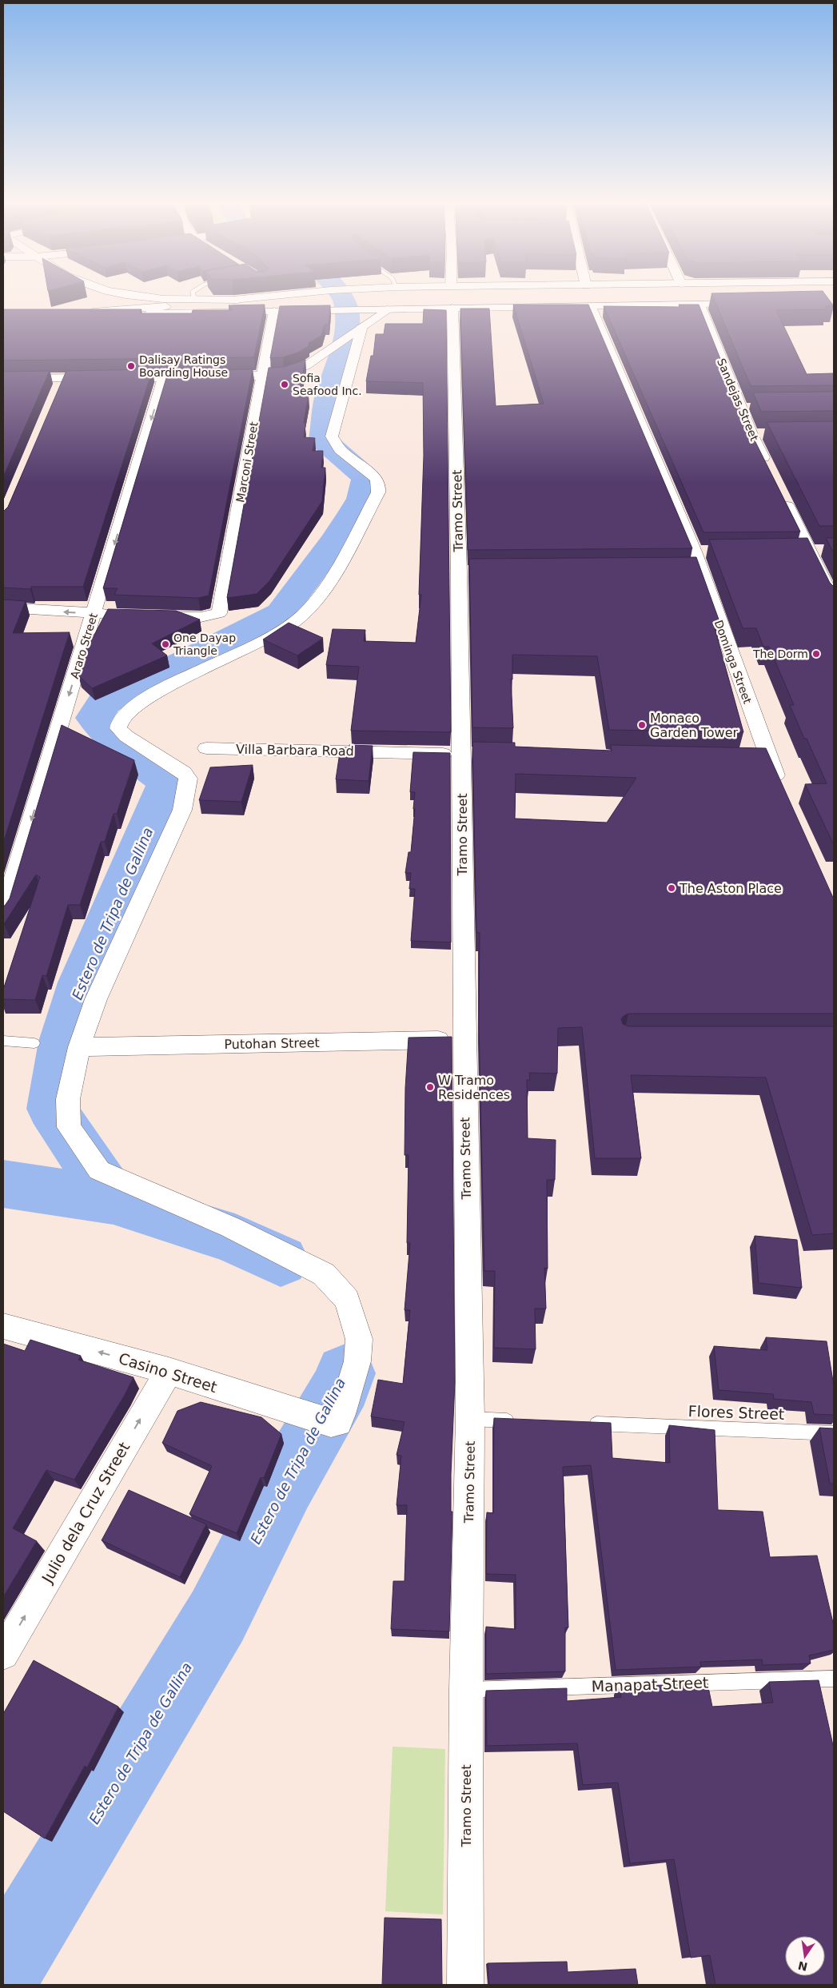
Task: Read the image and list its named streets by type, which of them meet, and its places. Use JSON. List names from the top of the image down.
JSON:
{
  "streets": {
    "street": [
      "Sandejas Street",
      "Marconi Street",
      "Tramo Street",
      "Araro Street",
      "Dominga Street",
      "Villa Barbara Road",
      "Putohan Street",
      "Casino Street",
      "Julio dela Cruz Street"
    ],
    "lane": ["Flores Street", "Manapat Street"]
  },
  "crossings": [
    ["Tramo Street", "Villa Barbara Road"],
    ["Tramo Street", "Putohan Street"],
    ["Tramo Street", "Manapat Street"],
    ["Putohan Street", "Casino Street"],
    ["Casino Street", "Julio dela Cruz Street"]
  ],
  "one_way": ["Araro Street", "Julio dela Cruz Street"],
  "water": ["Estero de Tripa de Gallina"],
  "places": [
    "Dalisay Ratings Boarding House",
    "Sofia Seafood Inc.",
    "One Dayap Triangle",
    "The Dorm",
    "Monaco Garden Tower",
    "The Aston Place",
    "W Tramo Residences"
  ],
  "north": "bottom"
}
